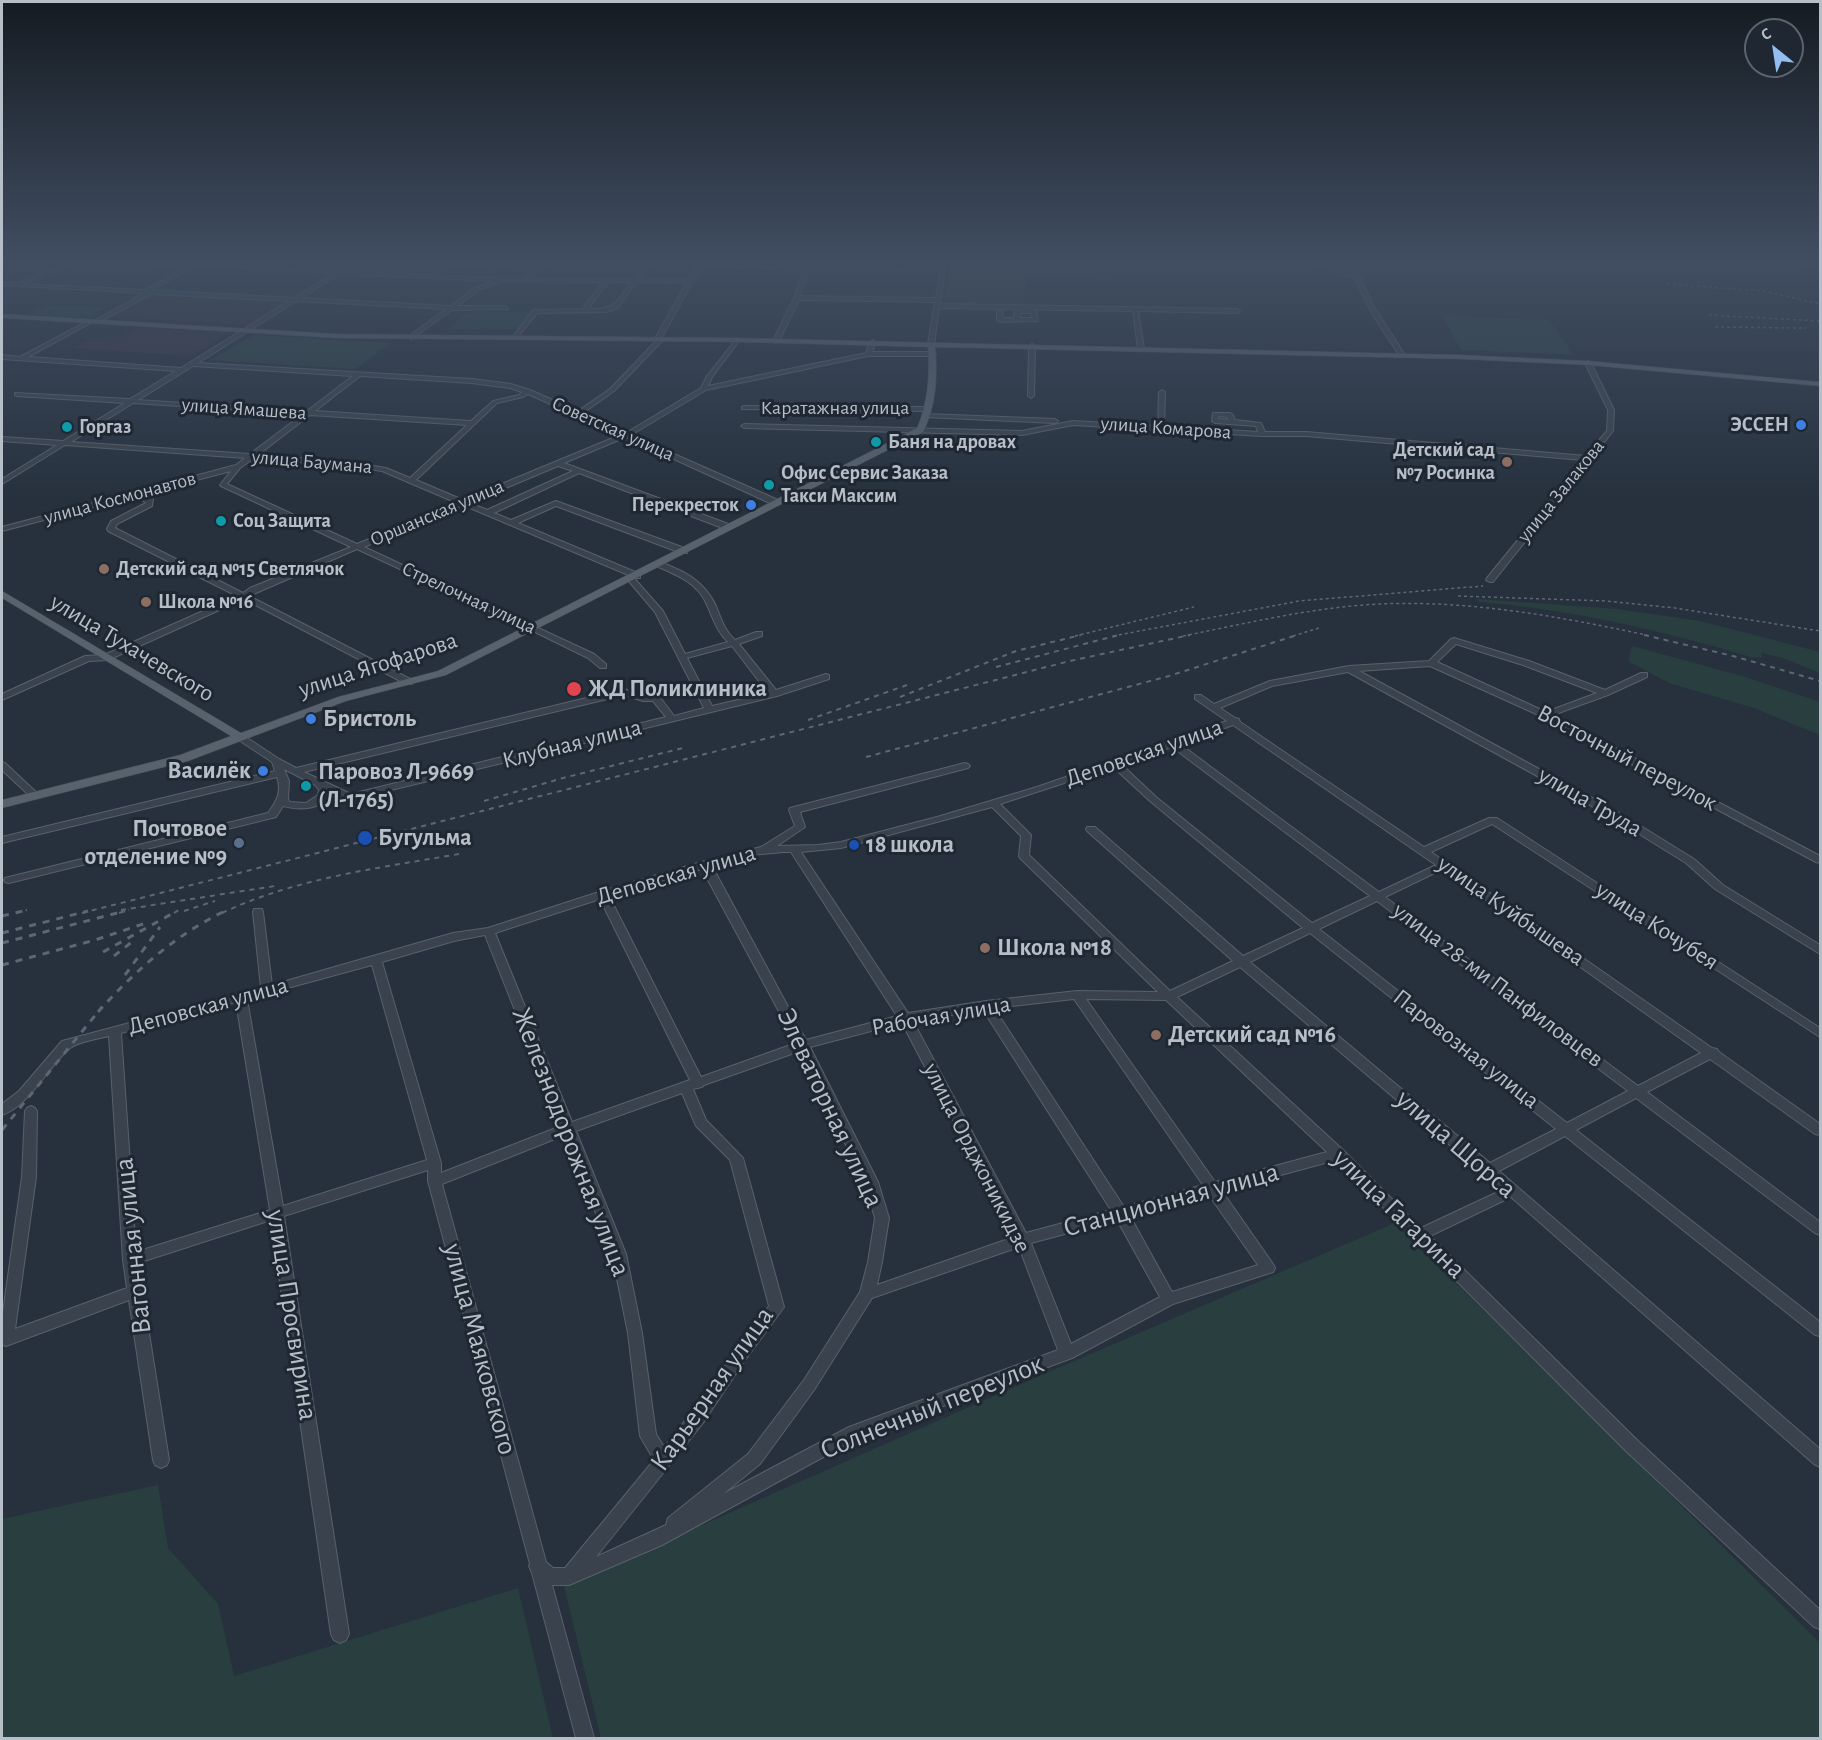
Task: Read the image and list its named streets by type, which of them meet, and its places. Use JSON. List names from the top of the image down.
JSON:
{
  "streets": {
    "main road": ["улица Тухачевского", "улица Ягофарова"],
    "street": [
      "Каратажная улица",
      "улица Ямашева",
      "улица Комарова",
      "Советская улица",
      "улица Баумана",
      "улица Залакова",
      "улица Космонавтов",
      "Оршанская улица",
      "Стрелочная улица",
      "Клубная улица",
      "Деповская улица",
      "Восточный переулок",
      "улица Труда",
      "улица Куйбышева",
      "улица Кочубея",
      "улица 28-ми Панфиловцев",
      "Рабочая улица",
      "Паровозная улица",
      "Элеваторная улица",
      "Железнодорожная улица",
      "улица Щорса",
      "улица Орджоникидзе",
      "Станционная улица",
      "улица Гагарина",
      "Вагонная улица",
      "улица Просвирина",
      "улица Маяковского",
      "Карьерная улица",
      "Солнечный переулок"
    ]
  },
  "crossings": [
    ["Каратажная улица", "улица Комарова"],
    ["улица Комарова", "улица Залакова"],
    ["улица Комарова", "улица Ягофарова"],
    ["Советская улица", "Оршанская улица"],
    ["Советская улица", "улица Ягофарова"],
    ["улица Баумана", "Оршанская улица"],
    ["улица Баумана", "улица Ягофарова"],
    ["улица Космонавтов", "Стрелочная улица"],
    ["Оршанская улица", "Стрелочная улица"],
    ["Оршанская улица", "улица Тухачевского"],
    ["Стрелочная улица", "улица Ягофарова"],
    ["улица Тухачевского", "улица Ягофарова"],
    ["улица Тухачевского", "Клубная улица"],
    ["улица Ягофарова", "Клубная улица"],
    ["Деповская улица", "Восточный переулок"],
    ["Деповская улица", "улица Труда"],
    ["Деповская улица", "улица Куйбышева"],
    ["Деповская улица", "улица 28-ми Панфиловцев"],
    ["Деповская улица", "Паровозная улица"],
    ["Деповская улица", "Элеваторная улица"],
    ["Деповская улица", "Железнодорожная улица"],
    ["Деповская улица", "улица Орджоникидзе"],
    ["Деповская улица", "улица Гагарина"],
    ["Деповская улица", "Вагонная улица"],
    ["Деповская улица", "улица Просвирина"],
    ["Деповская улица", "улица Маяковского"],
    ["Деповская улица", "Карьерная улица"],
    ["улица Куйбышева", "улица Кочубея"],
    ["улица Куйбышева", "Рабочая улица"],
    ["улица 28-ми Панфиловцев", "Рабочая улица"],
    ["Рабочая улица", "Паровозная улица"],
    ["Рабочая улица", "Элеваторная улица"],
    ["Рабочая улица", "Железнодорожная улица"],
    ["Рабочая улица", "улица Щорса"],
    ["Рабочая улица", "улица Орджоникидзе"],
    ["Рабочая улица", "улица Гагарина"],
    ["Рабочая улица", "улица Маяковского"],
    ["Рабочая улица", "Карьерная улица"],
    ["Элеваторная улица", "Станционная улица"],
    ["Элеваторная улица", "Солнечный переулок"],
    ["Железнодорожная улица", "Карьерная улица"],
    ["улица Орджоникидзе", "Станционная улица"],
    ["улица Орджоникидзе", "Солнечный переулок"],
    ["Станционная улица", "улица Гагарина"],
    ["Станционная улица", "Солнечный переулок"],
    ["Карьерная улица", "Солнечный переулок"]
  ],
  "places": [
    "ЭССЕН",
    "Горгаз",
    "Баня на дровах",
    "Детский сад №7 Росинка",
    "Офис Сервис Заказа Такси Максим",
    "Перекресток",
    "Соц Защита",
    "Детский сад №15 Светлячок",
    "Школа №16",
    "ЖД Поликлиника",
    "Бристоль",
    "Василёк",
    "Паровоз Л-9669 (Л-1765)",
    "Бугульма",
    "Почтовое отделение №9",
    "18 школа",
    "Школа №18",
    "Детский сад №16"
  ],
  "north": "top left"
}
